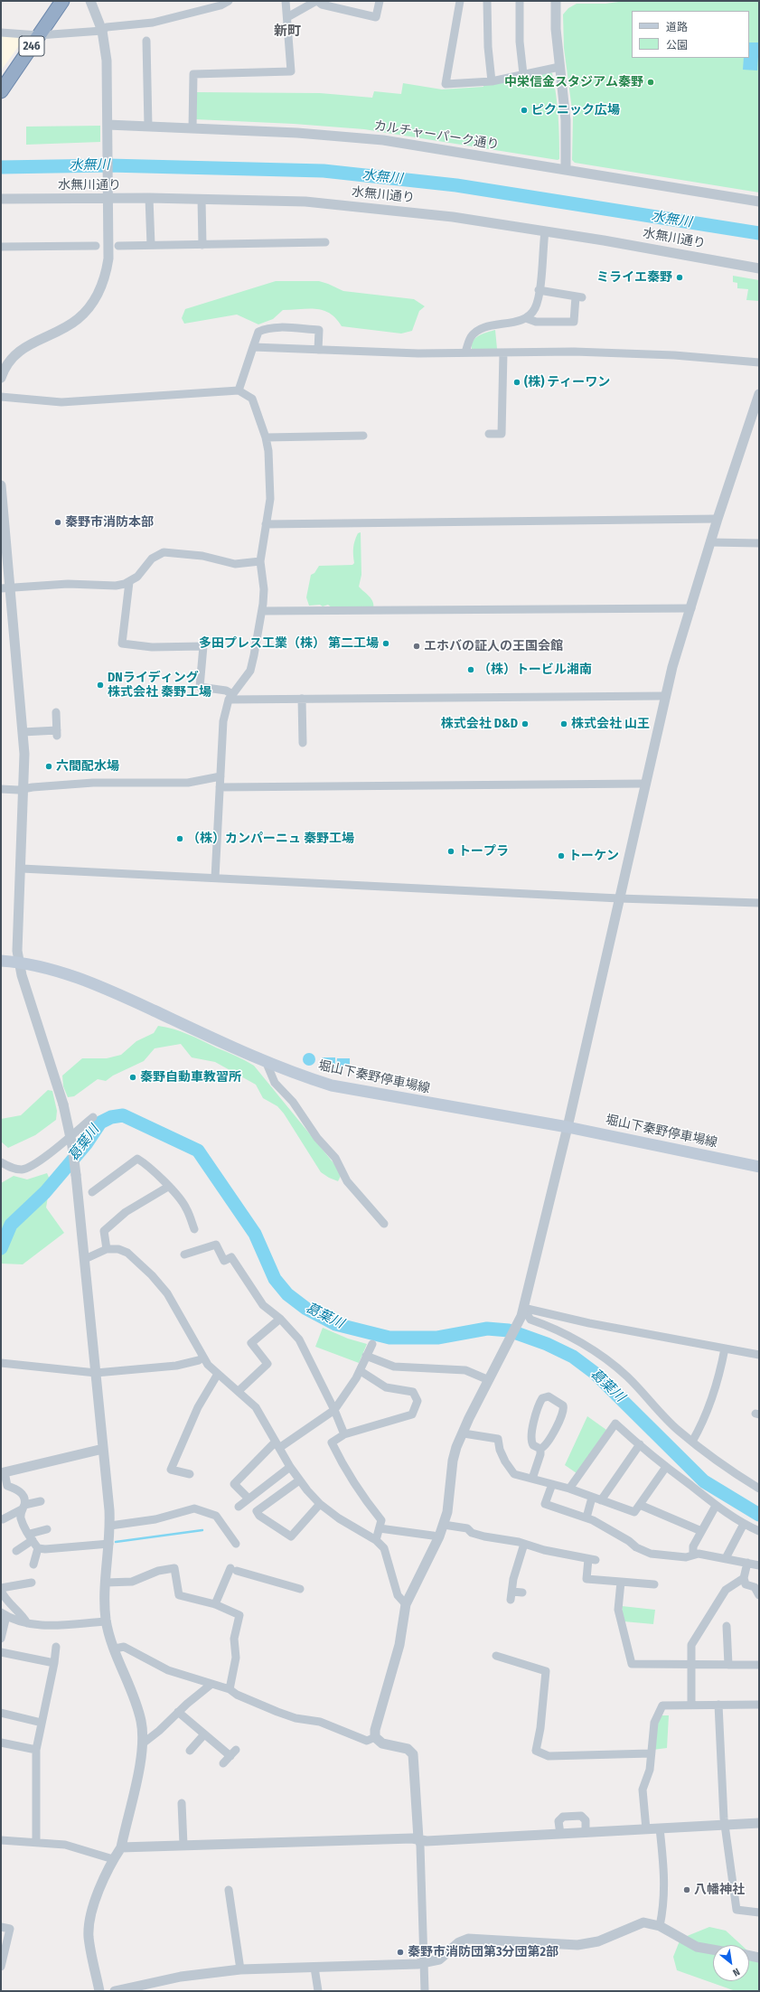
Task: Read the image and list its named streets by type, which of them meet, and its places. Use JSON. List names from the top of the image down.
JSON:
{
  "streets": {
    "highway": ["246"],
    "main road": ["堀山下秦野停車場線"],
    "street": ["カルチャーパーク通り", "水無川通り"]
  },
  "districts": ["新町"],
  "water": ["水無川", "葛葉川"],
  "places": [
    "中栄信金スタジアム秦野",
    "ピクニック広場",
    "ミライエ秦野",
    "(株) ティーワン",
    "秦野市消防本部",
    "多田プレス工業（株） 第二工場",
    "エホバの証人の王国会館",
    "（株）トービル湘南",
    "DNライディング 株式会社 秦野工場",
    "株式会社 D&D",
    "株式会社 山王",
    "六間配水場",
    "（株）カンパーニュ 秦野工場",
    "トープラ",
    "トーケン",
    "秦野自動車教習所",
    "八幡神社",
    "秦野市消防団第3分団第2部"
  ],
  "legend": ["道路", "公園"],
  "north": "bottom right"
}
